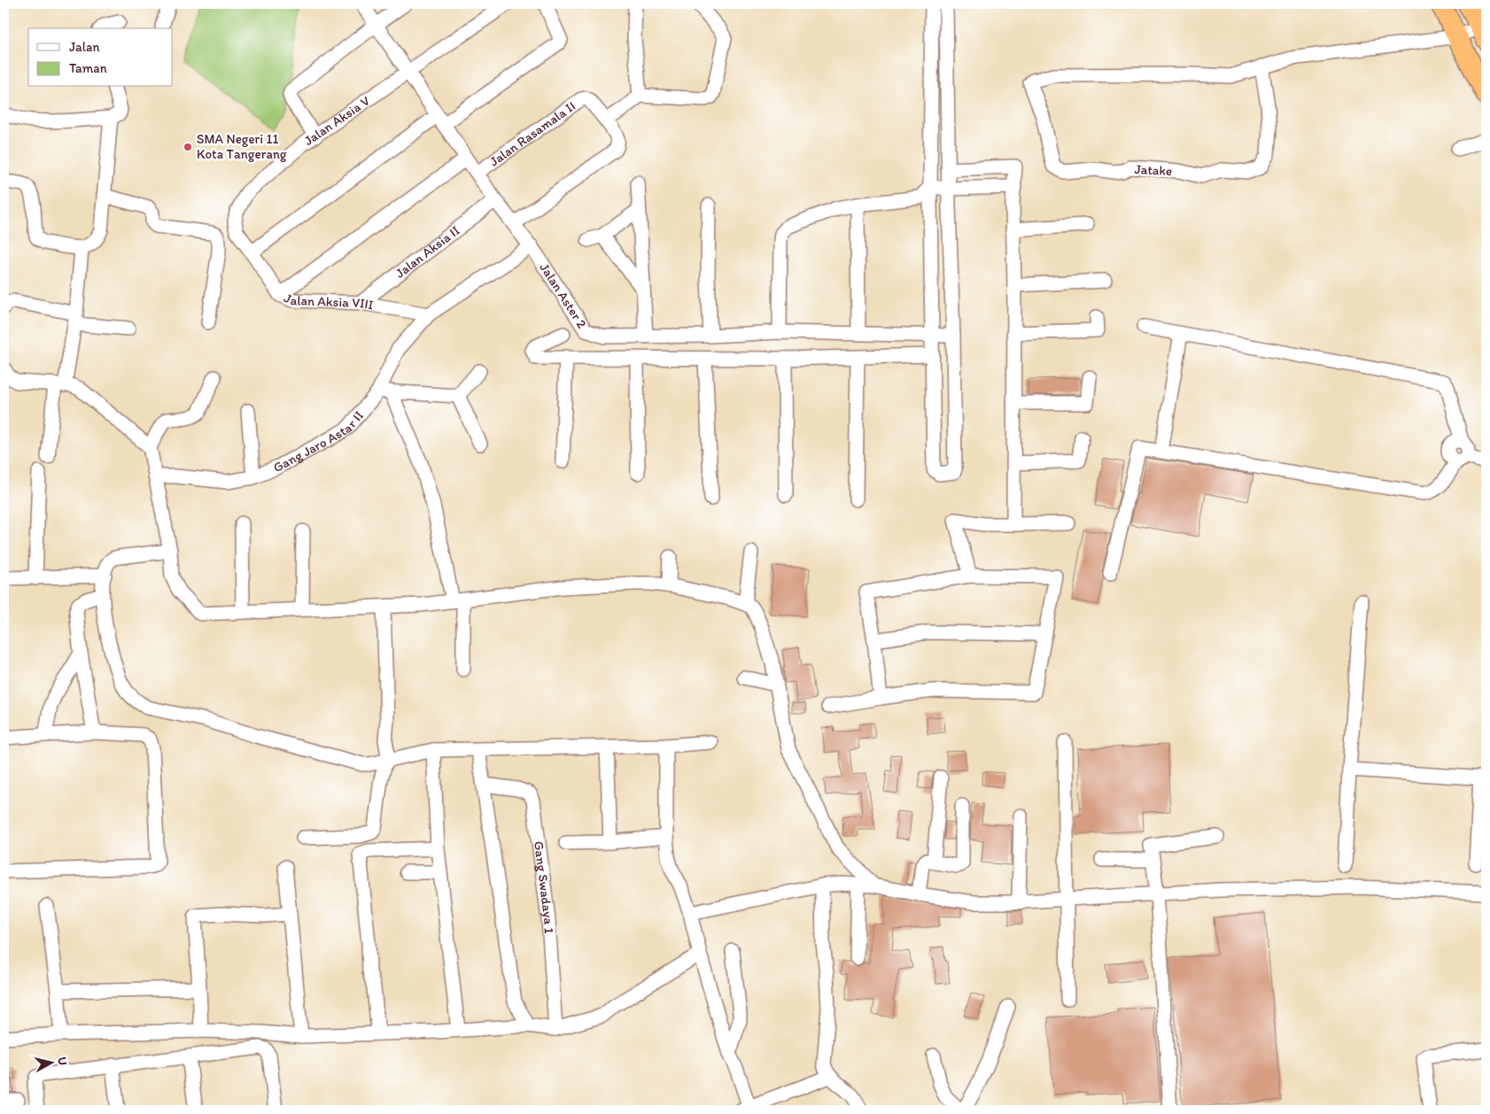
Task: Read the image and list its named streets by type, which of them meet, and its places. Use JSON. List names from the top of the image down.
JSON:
{
  "streets": {
    "street": [
      "Jalan Aksia V",
      "Jalan Rasamala II",
      "Jatake",
      "Jalan Aksia II",
      "Jalan Aster 2",
      "Jalan Aksia VIII",
      "Gang Jaro Astar II",
      "Gang Swadaya 1"
    ]
  },
  "crossings": [
    ["Jalan Aksia V", "Jalan Aster 2"],
    ["Jalan Aksia V", "Jalan Aksia VIII"],
    ["Jalan Rasamala II", "Jalan Aster 2"],
    ["Jalan Aksia II", "Jalan Aster 2"],
    ["Jalan Aksia II", "Jalan Aksia VIII"],
    ["Jalan Aster 2", "Gang Jaro Astar II"],
    ["Jalan Aksia VIII", "Gang Jaro Astar II"]
  ],
  "places": ["SMA Negeri 11 Kota Tangerang"],
  "legend": ["Jalan", "Taman"],
  "north": "right"
}
